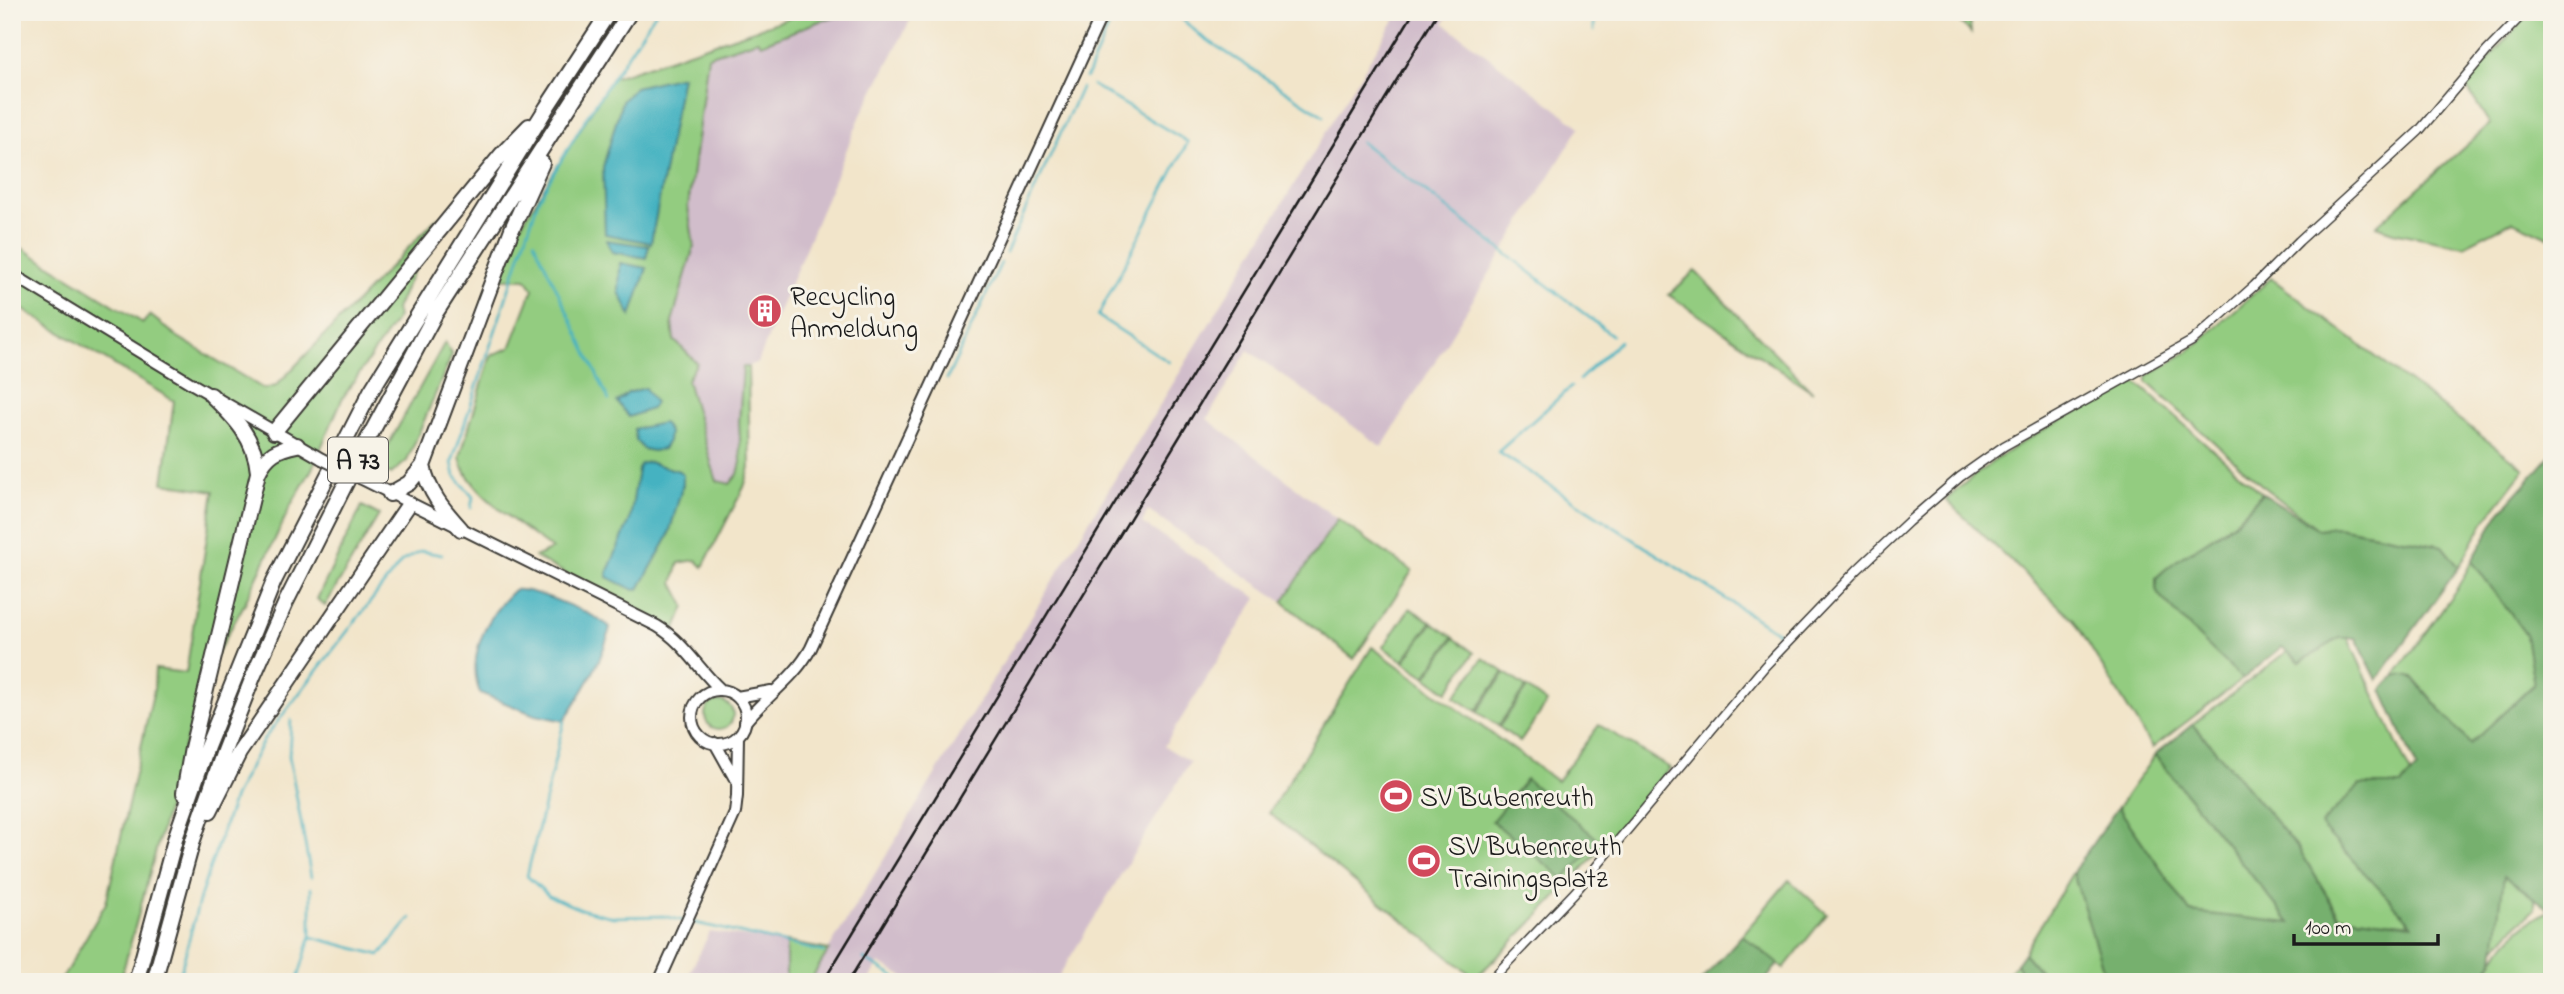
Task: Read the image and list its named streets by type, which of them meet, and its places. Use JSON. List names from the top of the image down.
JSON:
{
  "streets": {
    "highway": ["A 73"]
  },
  "places": {
    "building": ["Recycling Anmeldung"],
    "sports": ["SV Bubenreuth", "SV Bubenreuth Trainingsplatz"]
  },
  "scale_bar": "100 m"
}
